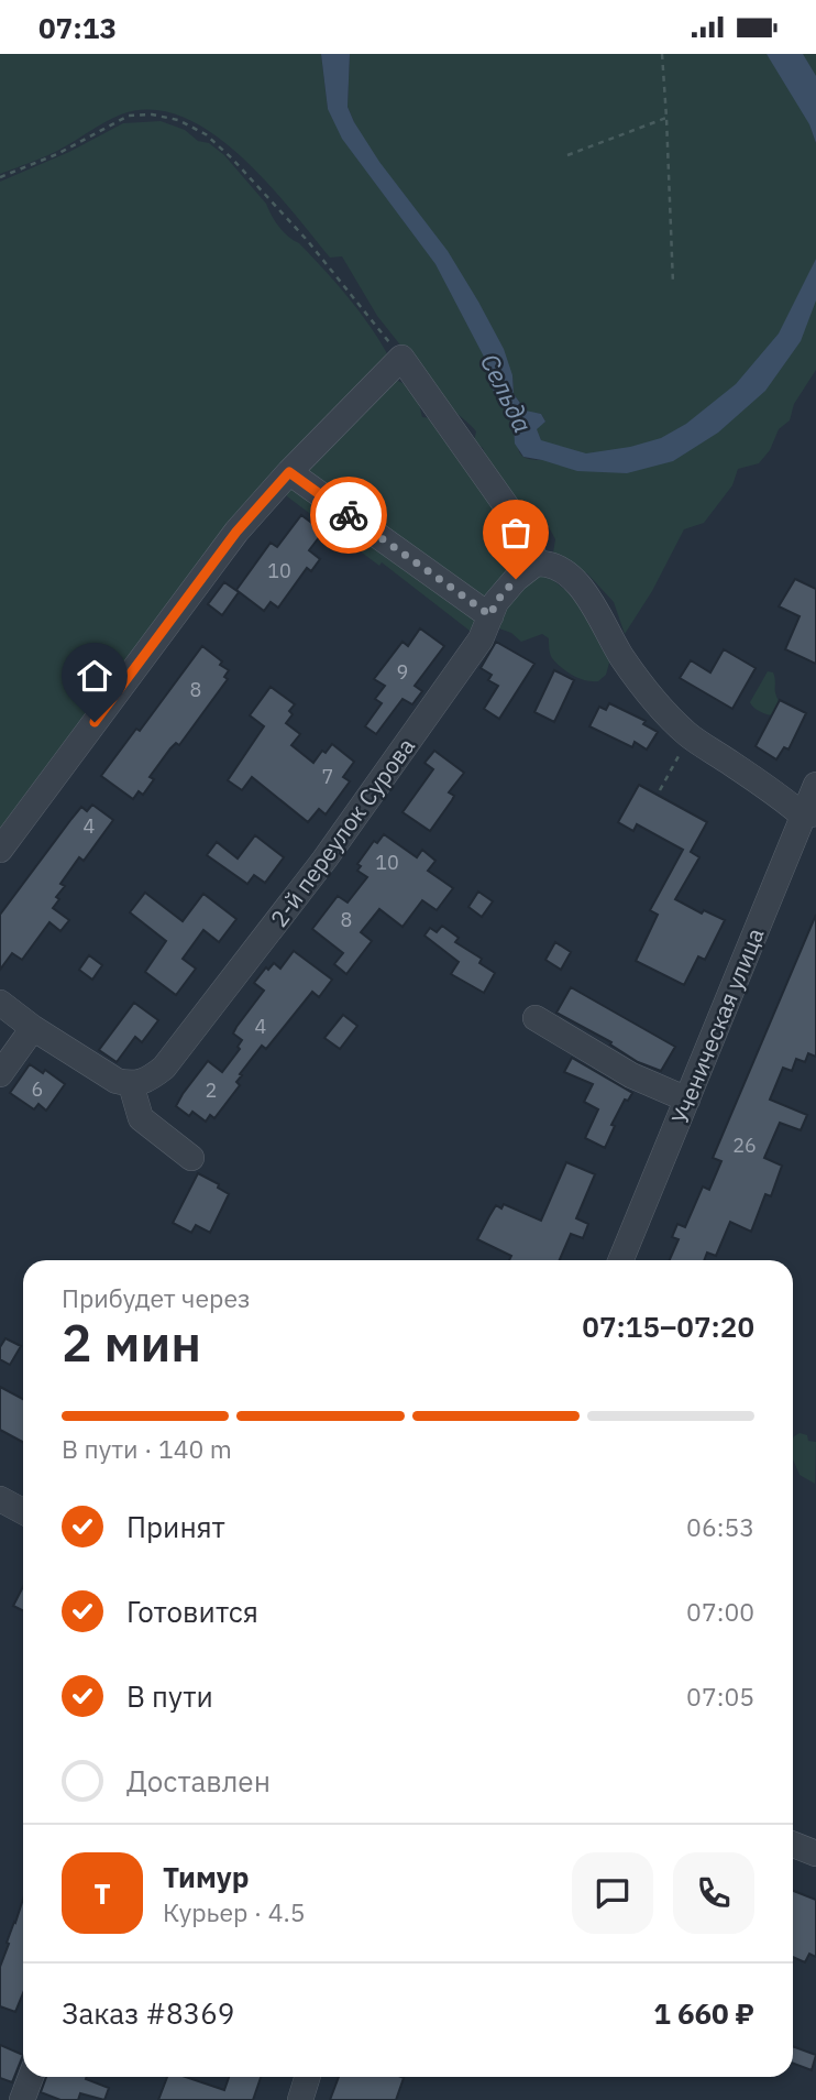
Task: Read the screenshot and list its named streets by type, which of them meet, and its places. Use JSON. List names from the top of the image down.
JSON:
{
  "streets": {
    "street": ["2-й переулок Сурова", "Ученическая улица"]
  },
  "water": ["Сельда"],
  "house_numbers": [
    "10",
    "9",
    "8",
    "7",
    "4",
    "10",
    "8",
    "4",
    "6",
    "2",
    "26"
  ],
  "page": {
    "status": "07:13",
    "heading": ["2 мин", "Прибудет через", "07:15–07:20"],
    "panel": [
      "Тимур",
      "Курьер · 4.5",
      "Заказ #8369",
      "1 660 ₽"
    ],
    "bar": "В пути · 140 m",
    "list": [
      ["Принят", "06:53"],
      ["Готовится", "07:00"],
      ["В пути", "07:05"],
      "Доставлен"
    ],
    "round": "Т"
  }
}
